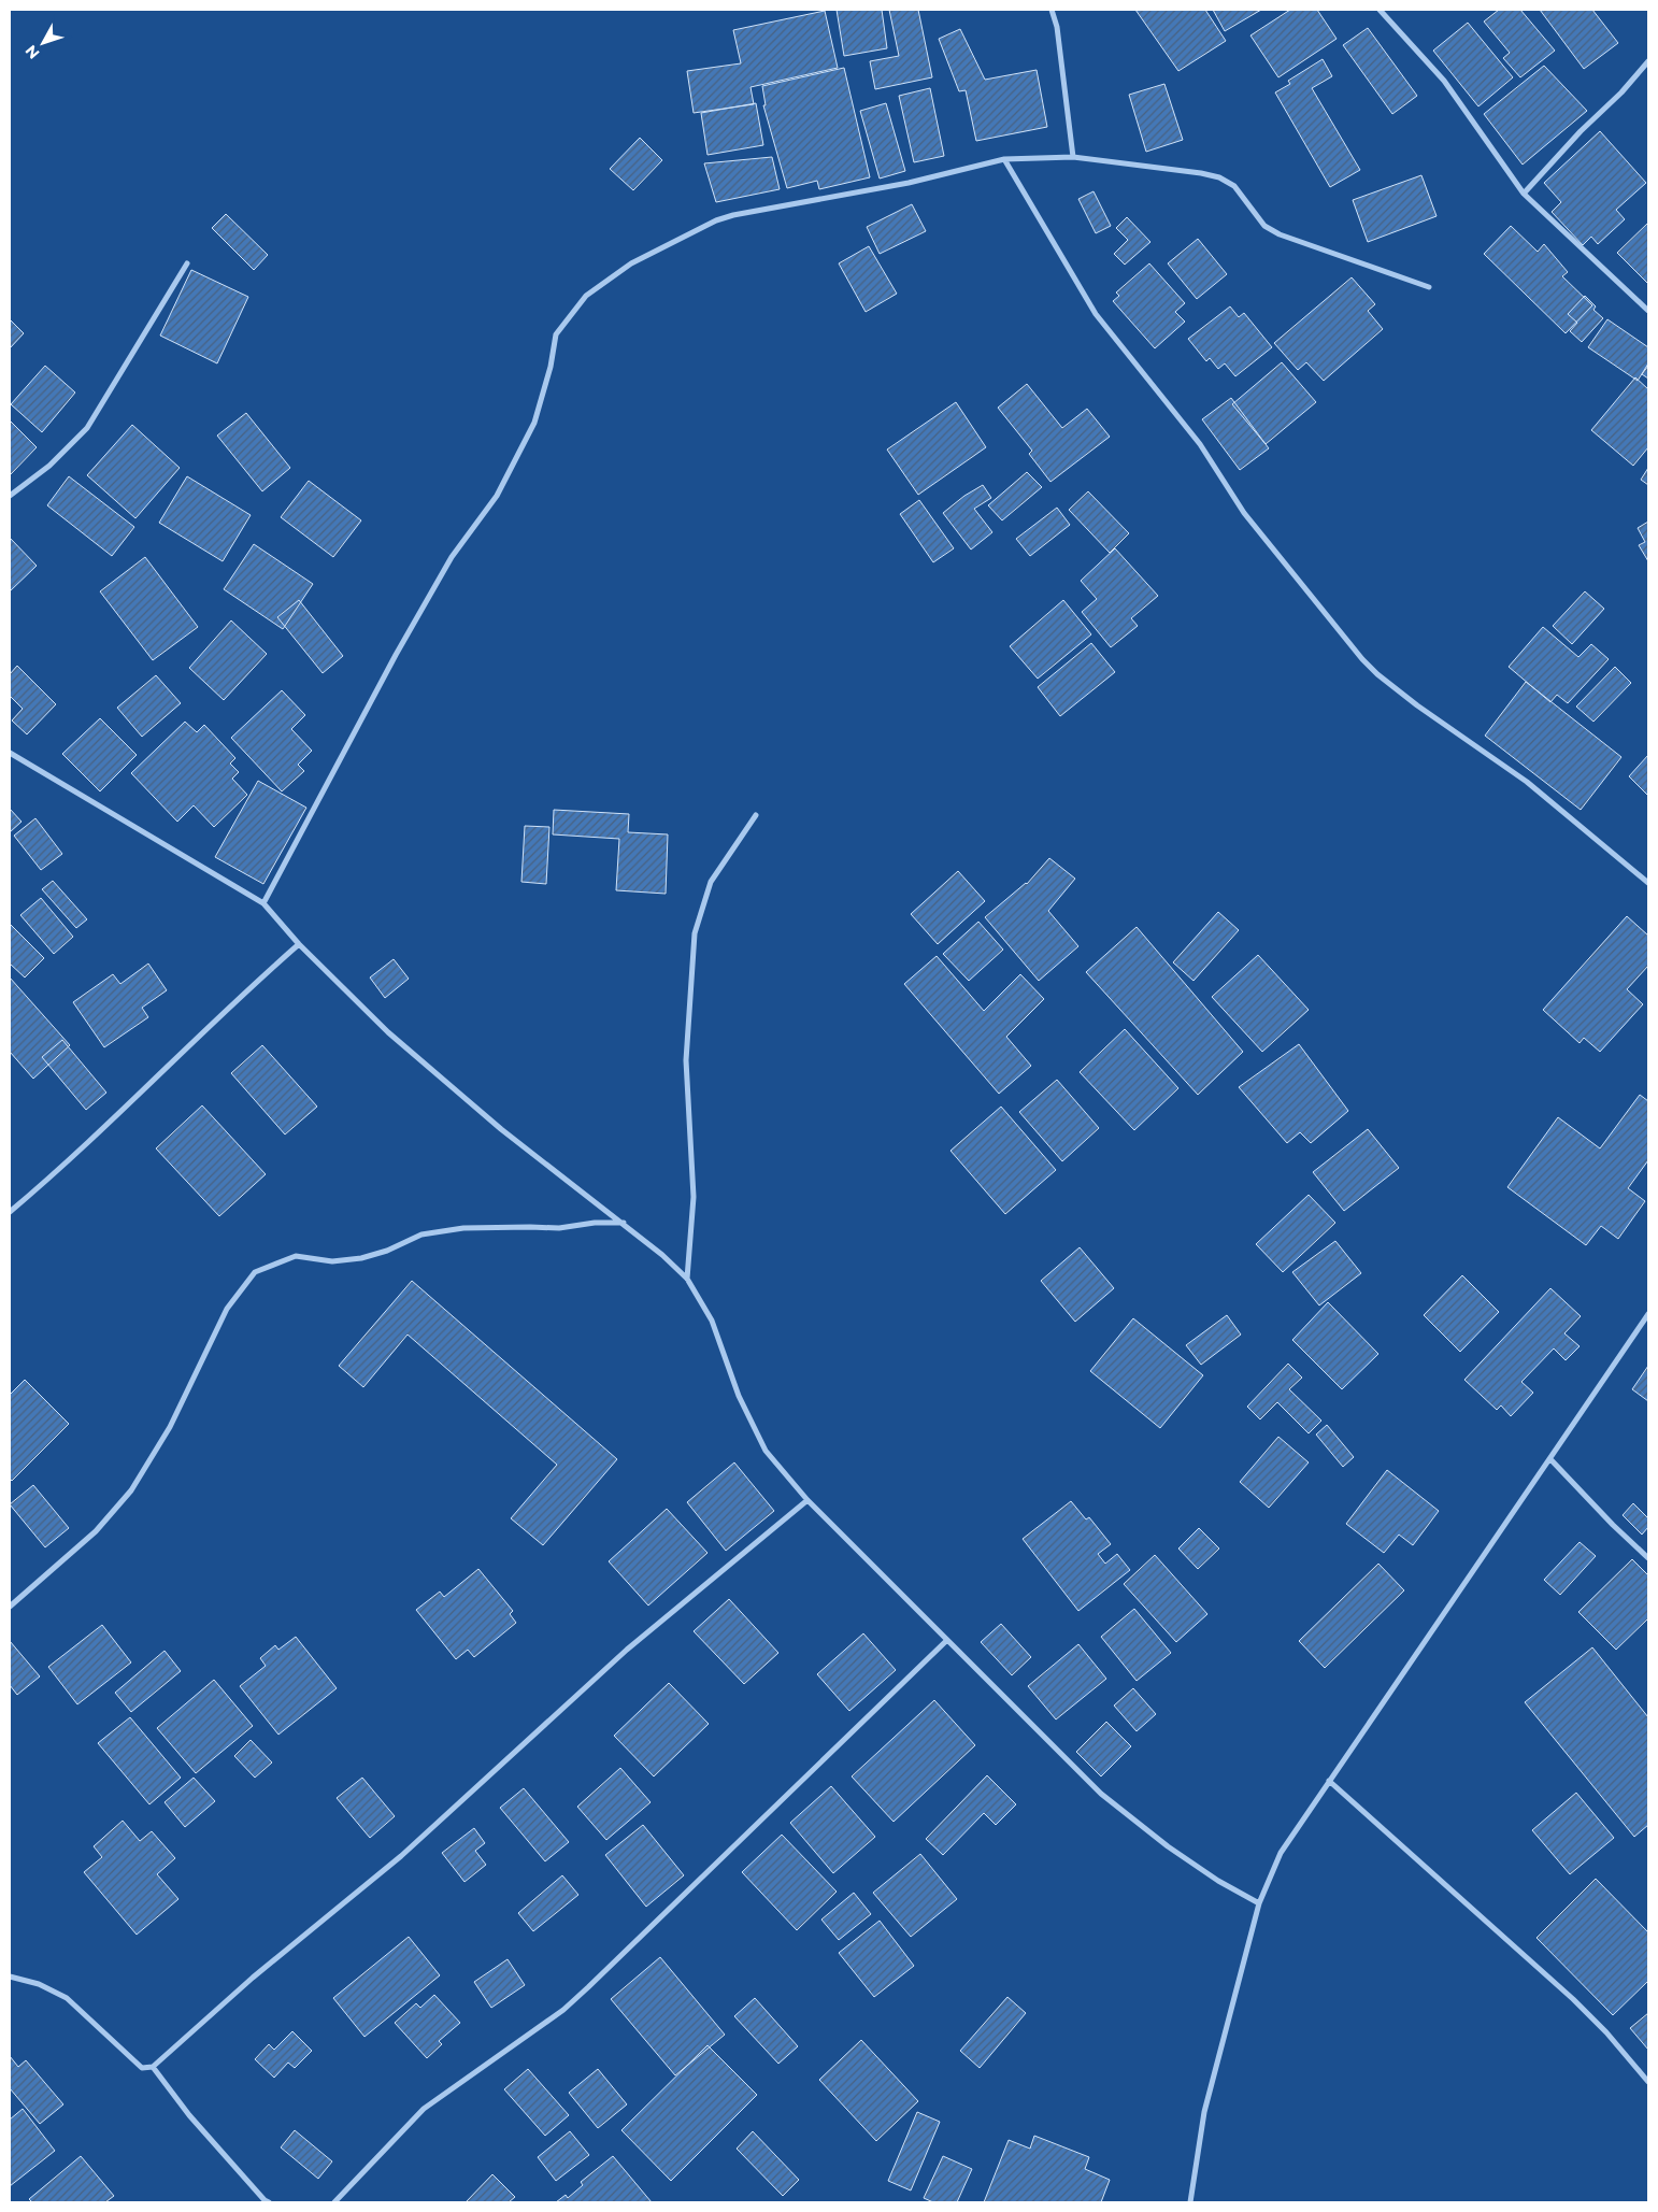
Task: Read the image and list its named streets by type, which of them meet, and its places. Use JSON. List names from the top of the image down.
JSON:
{
  "north": "bottom left"
}
